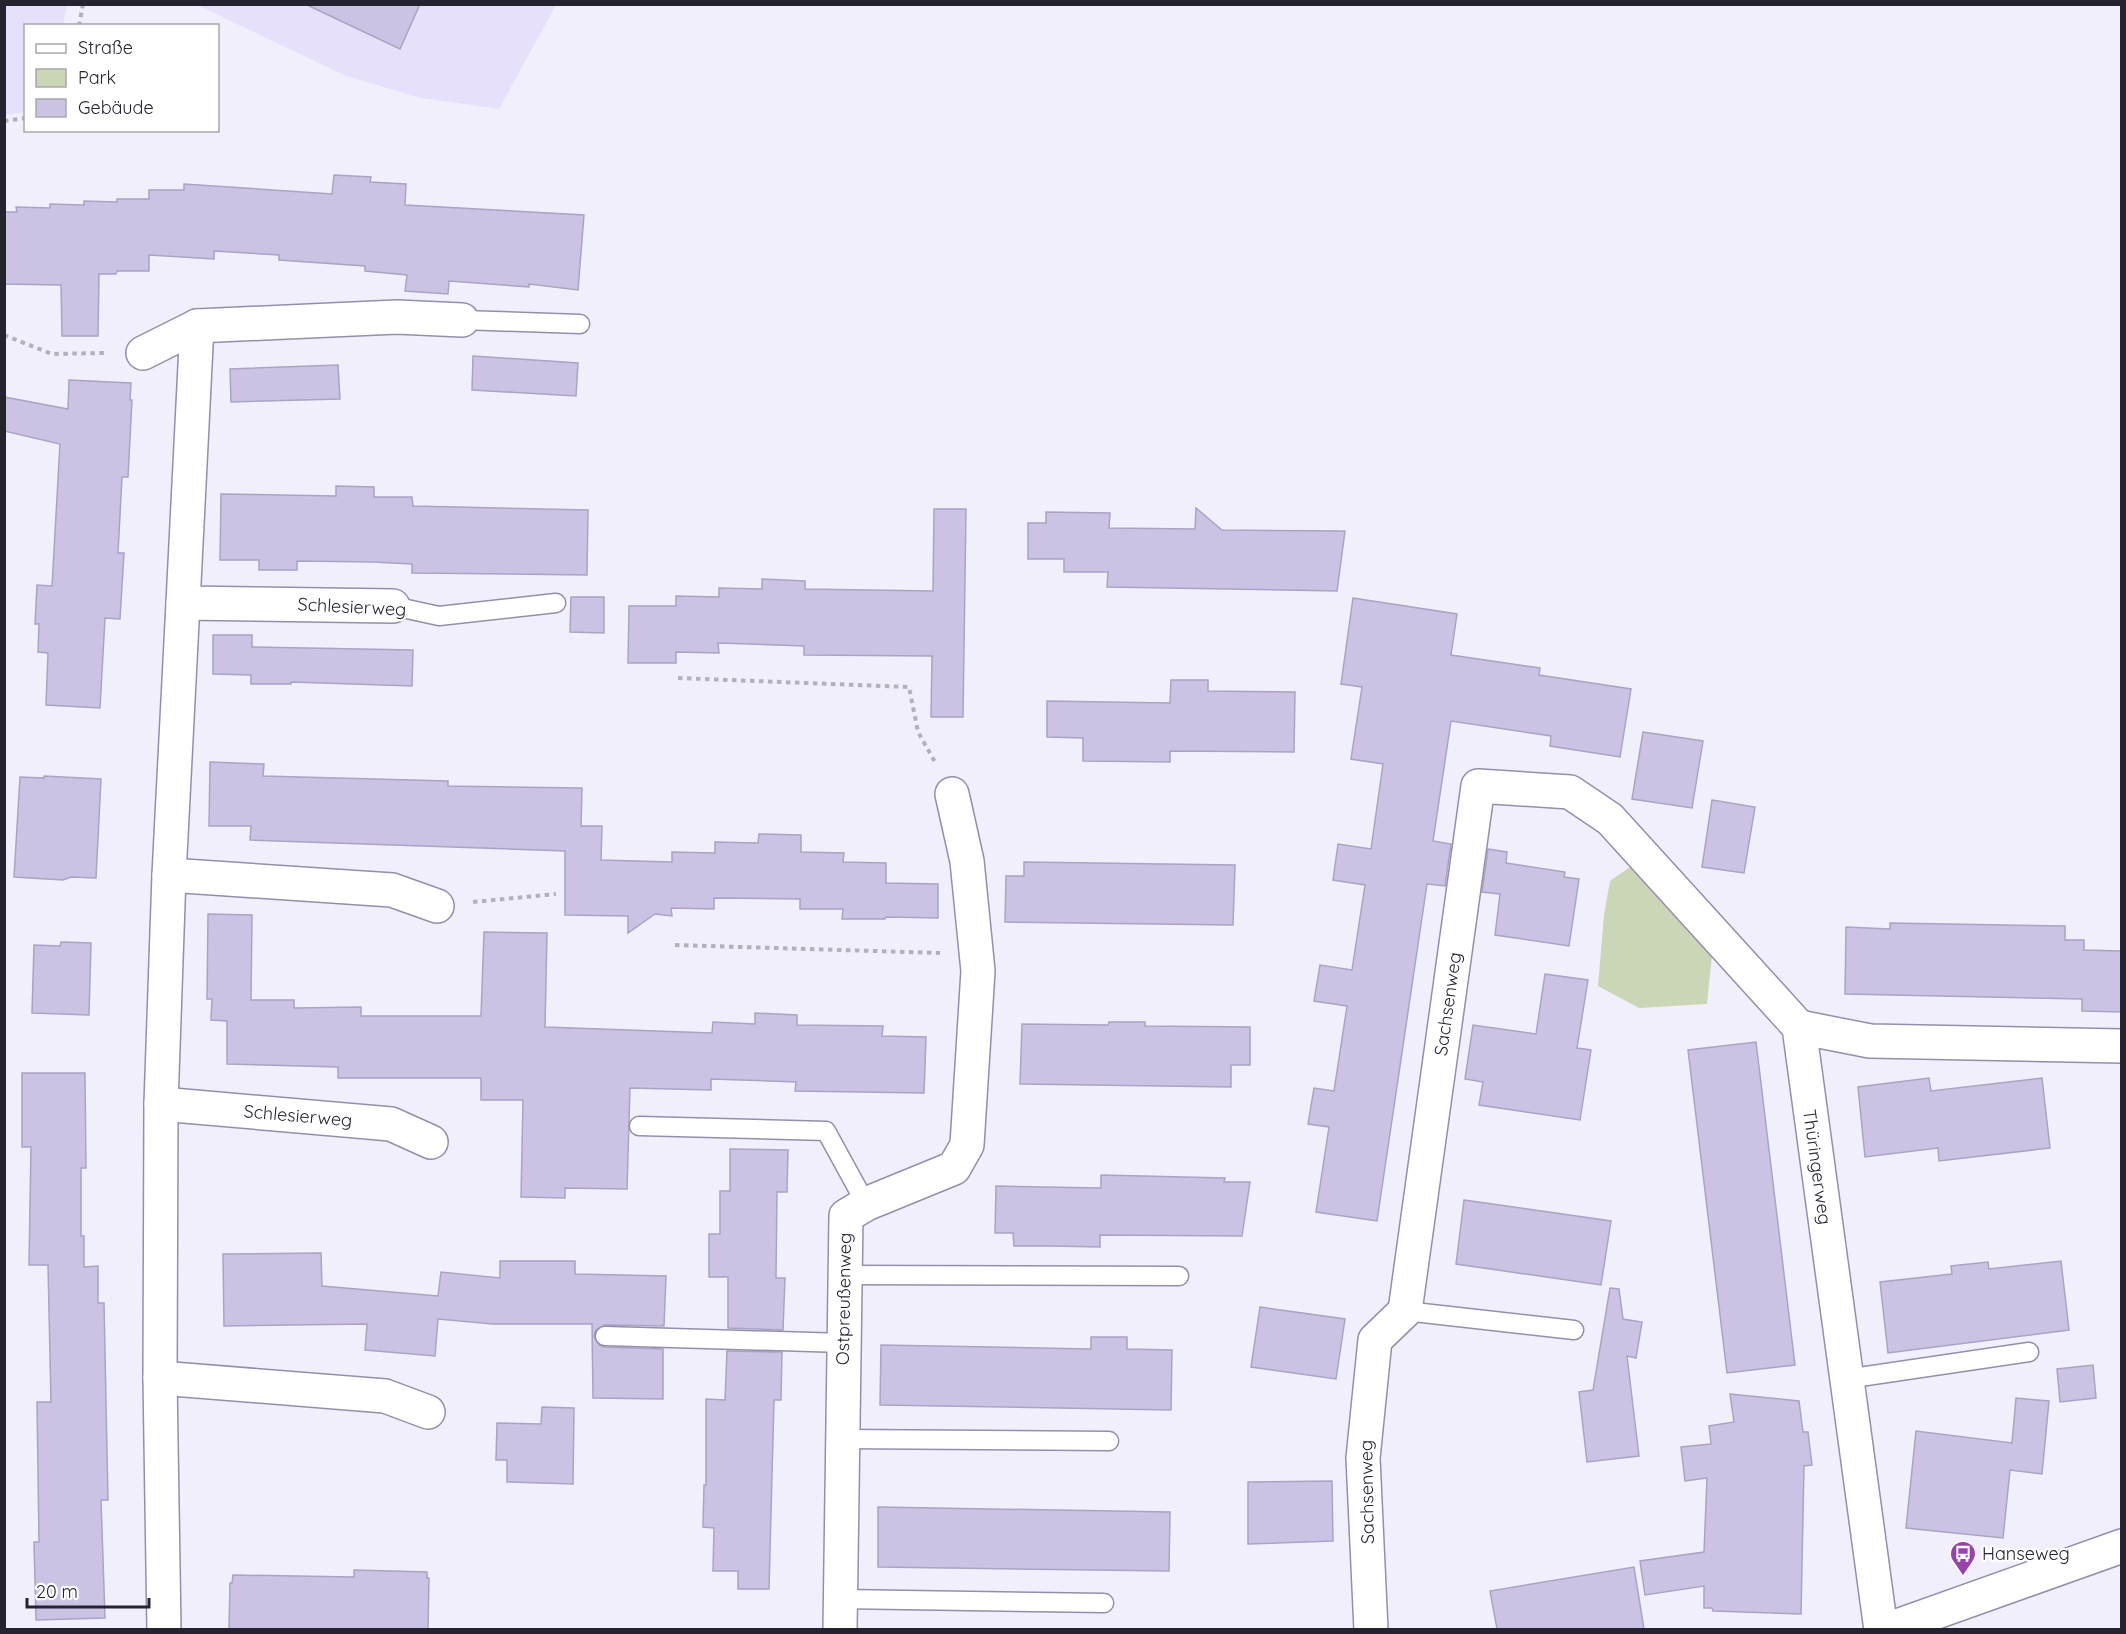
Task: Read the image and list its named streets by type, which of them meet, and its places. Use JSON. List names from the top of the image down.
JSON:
{
  "streets": {
    "street": [
      "Schlesierweg",
      "Sachsenweg",
      "Thüringerweg",
      "Ostpreußenweg"
    ]
  },
  "crossings": [
    ["Sachsenweg", "Thüringerweg"]
  ],
  "places": {
    "bus stop": ["Hanseweg"]
  },
  "legend": ["Straße", "Park", "Gebäude"],
  "scale_bar": "20 m"
}
